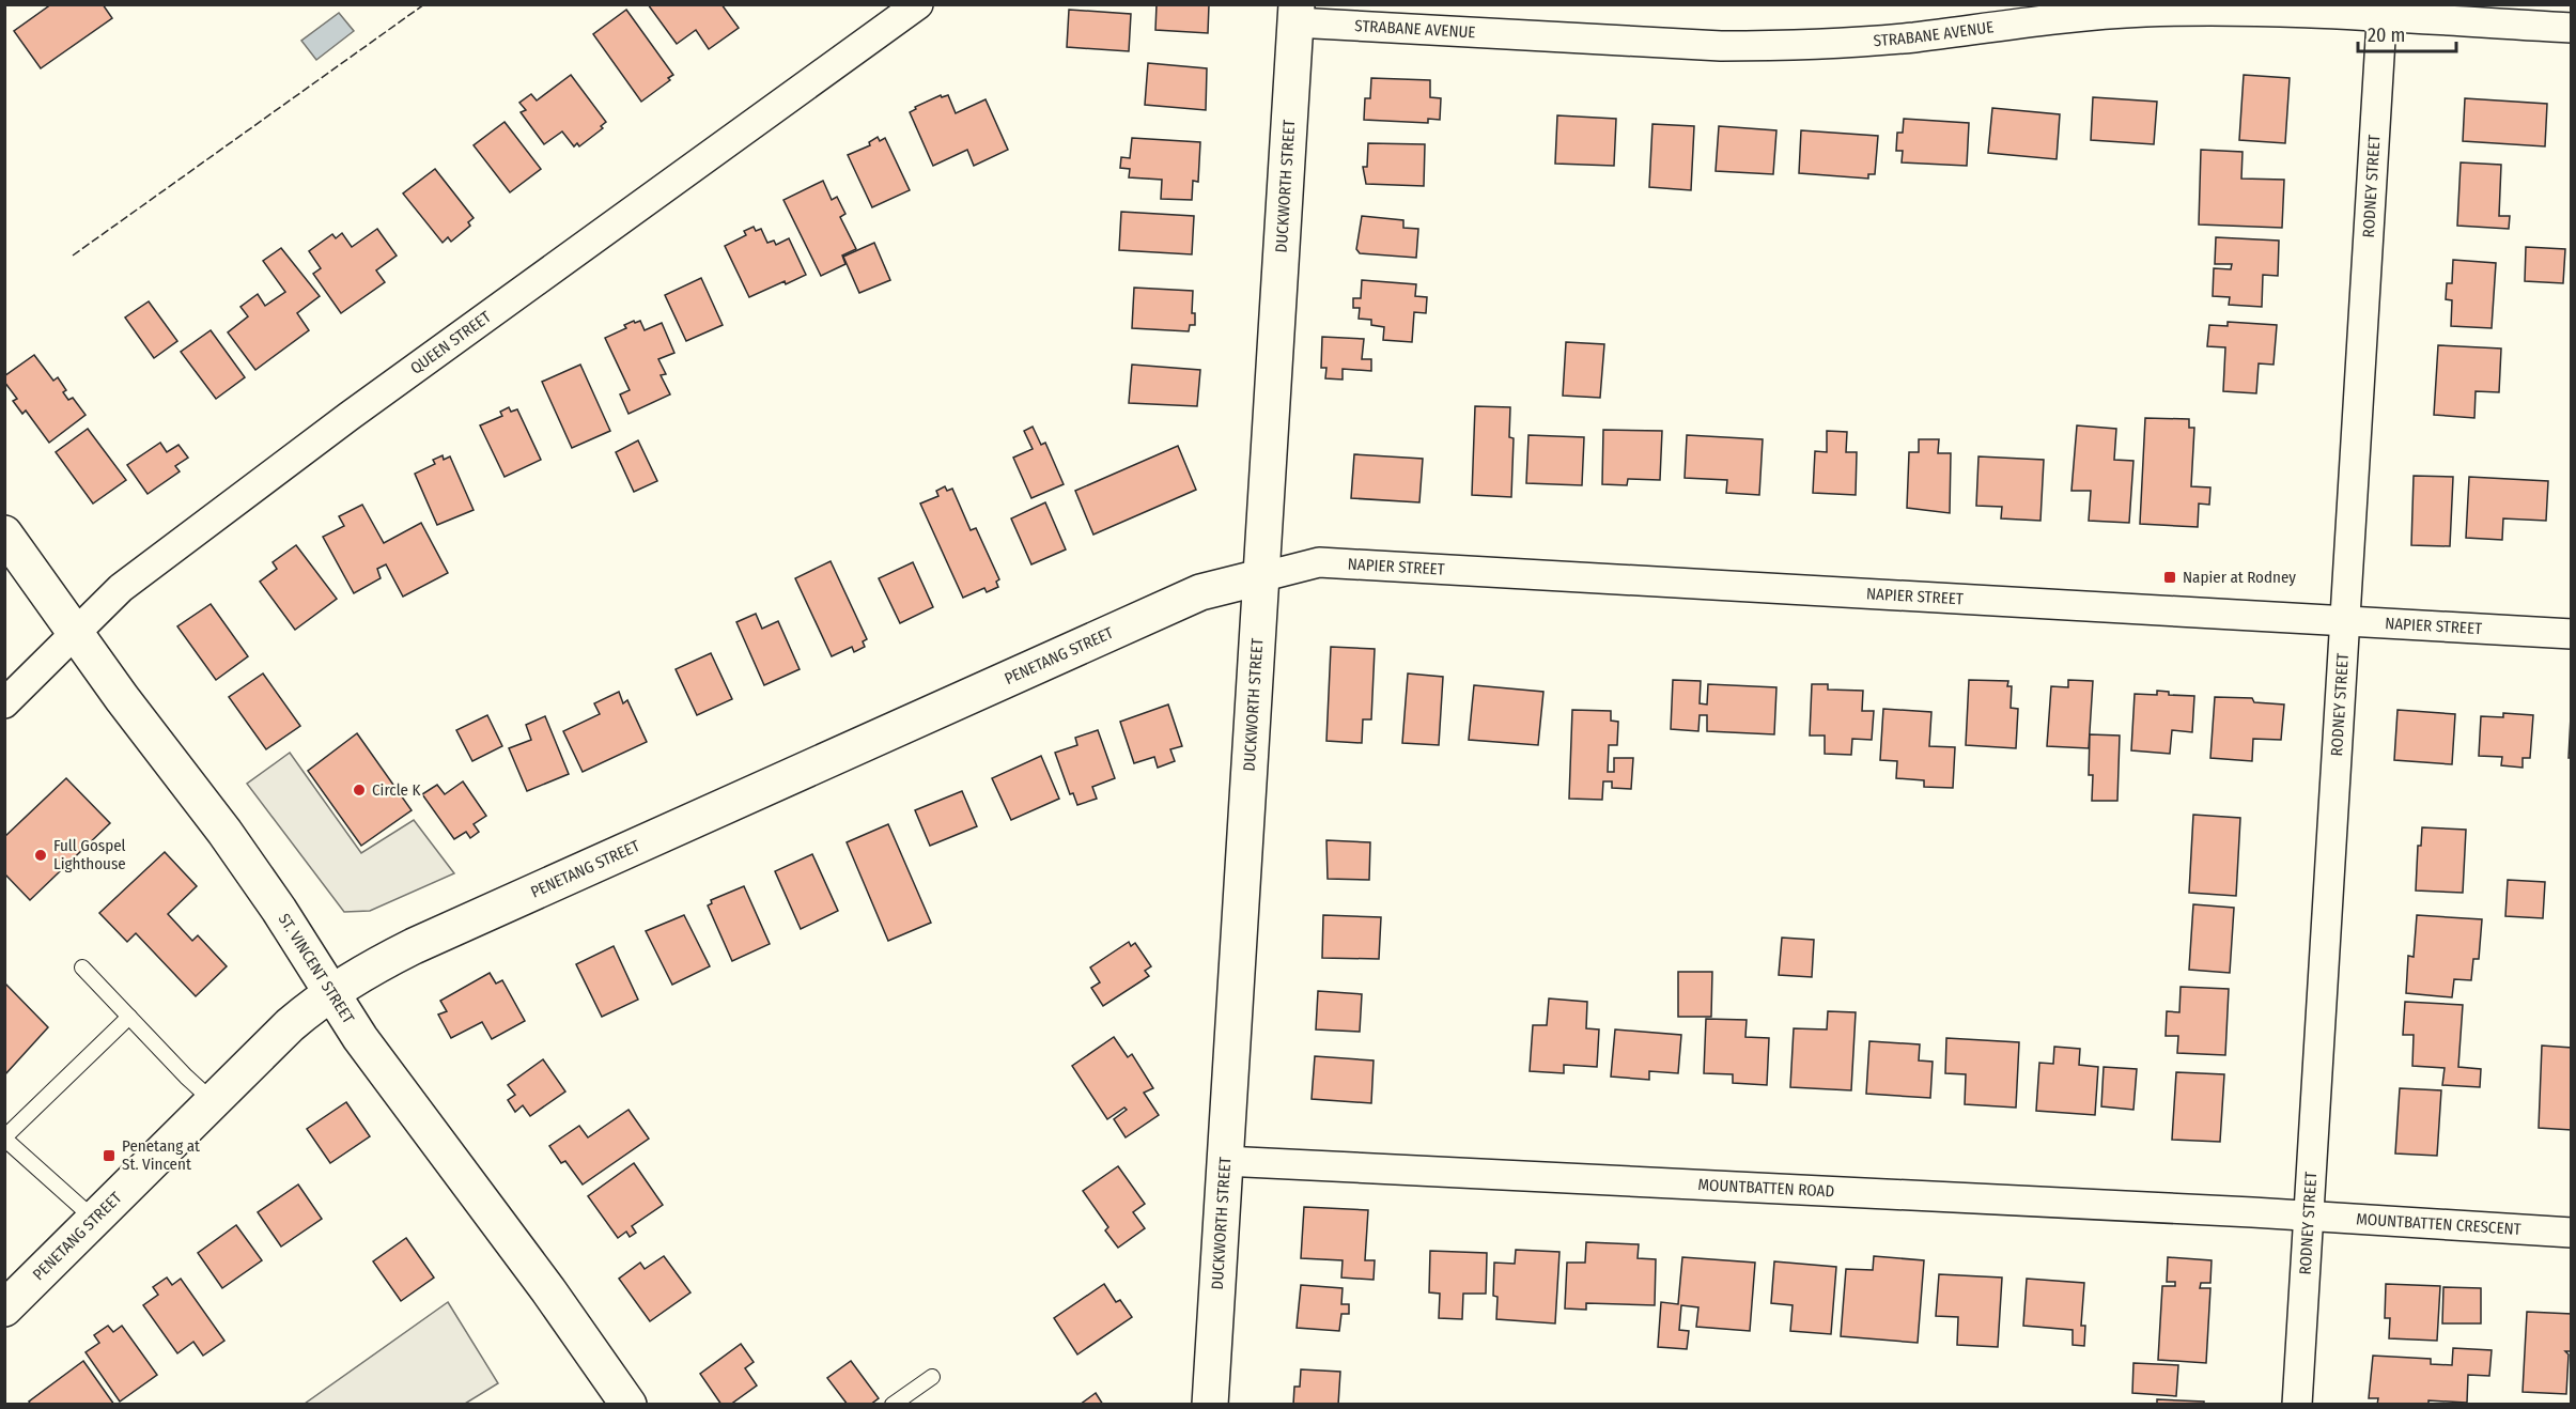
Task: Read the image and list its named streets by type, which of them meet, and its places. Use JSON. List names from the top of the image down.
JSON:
{
  "streets": {
    "main road": ["DUCKWORTH STREET", "PENETANG STREET", "ST. VINCENT STREET"],
    "street": [
      "STRABANE AVENUE",
      "RODNEY STREET",
      "QUEEN STREET",
      "NAPIER STREET",
      "MOUNTBATTEN ROAD",
      "MOUNTBATTEN CRESCENT"
    ]
  },
  "crossings": [
    ["STRABANE AVENUE", "DUCKWORTH STREET"],
    ["STRABANE AVENUE", "RODNEY STREET"],
    ["DUCKWORTH STREET", "NAPIER STREET"],
    ["DUCKWORTH STREET", "PENETANG STREET"],
    ["DUCKWORTH STREET", "MOUNTBATTEN ROAD"],
    ["RODNEY STREET", "NAPIER STREET"],
    ["RODNEY STREET", "MOUNTBATTEN ROAD"],
    ["RODNEY STREET", "MOUNTBATTEN CRESCENT"],
    ["QUEEN STREET", "ST. VINCENT STREET"],
    ["NAPIER STREET", "PENETANG STREET"],
    ["PENETANG STREET", "ST. VINCENT STREET"],
    ["MOUNTBATTEN ROAD", "MOUNTBATTEN CRESCENT"]
  ],
  "places": {
    "transit": ["Napier at Rodney", "Penetang at St. Vincent"],
    "other": ["Circle K", "Full Gospel Lighthouse"]
  },
  "scale_bar": "20 m"
}
